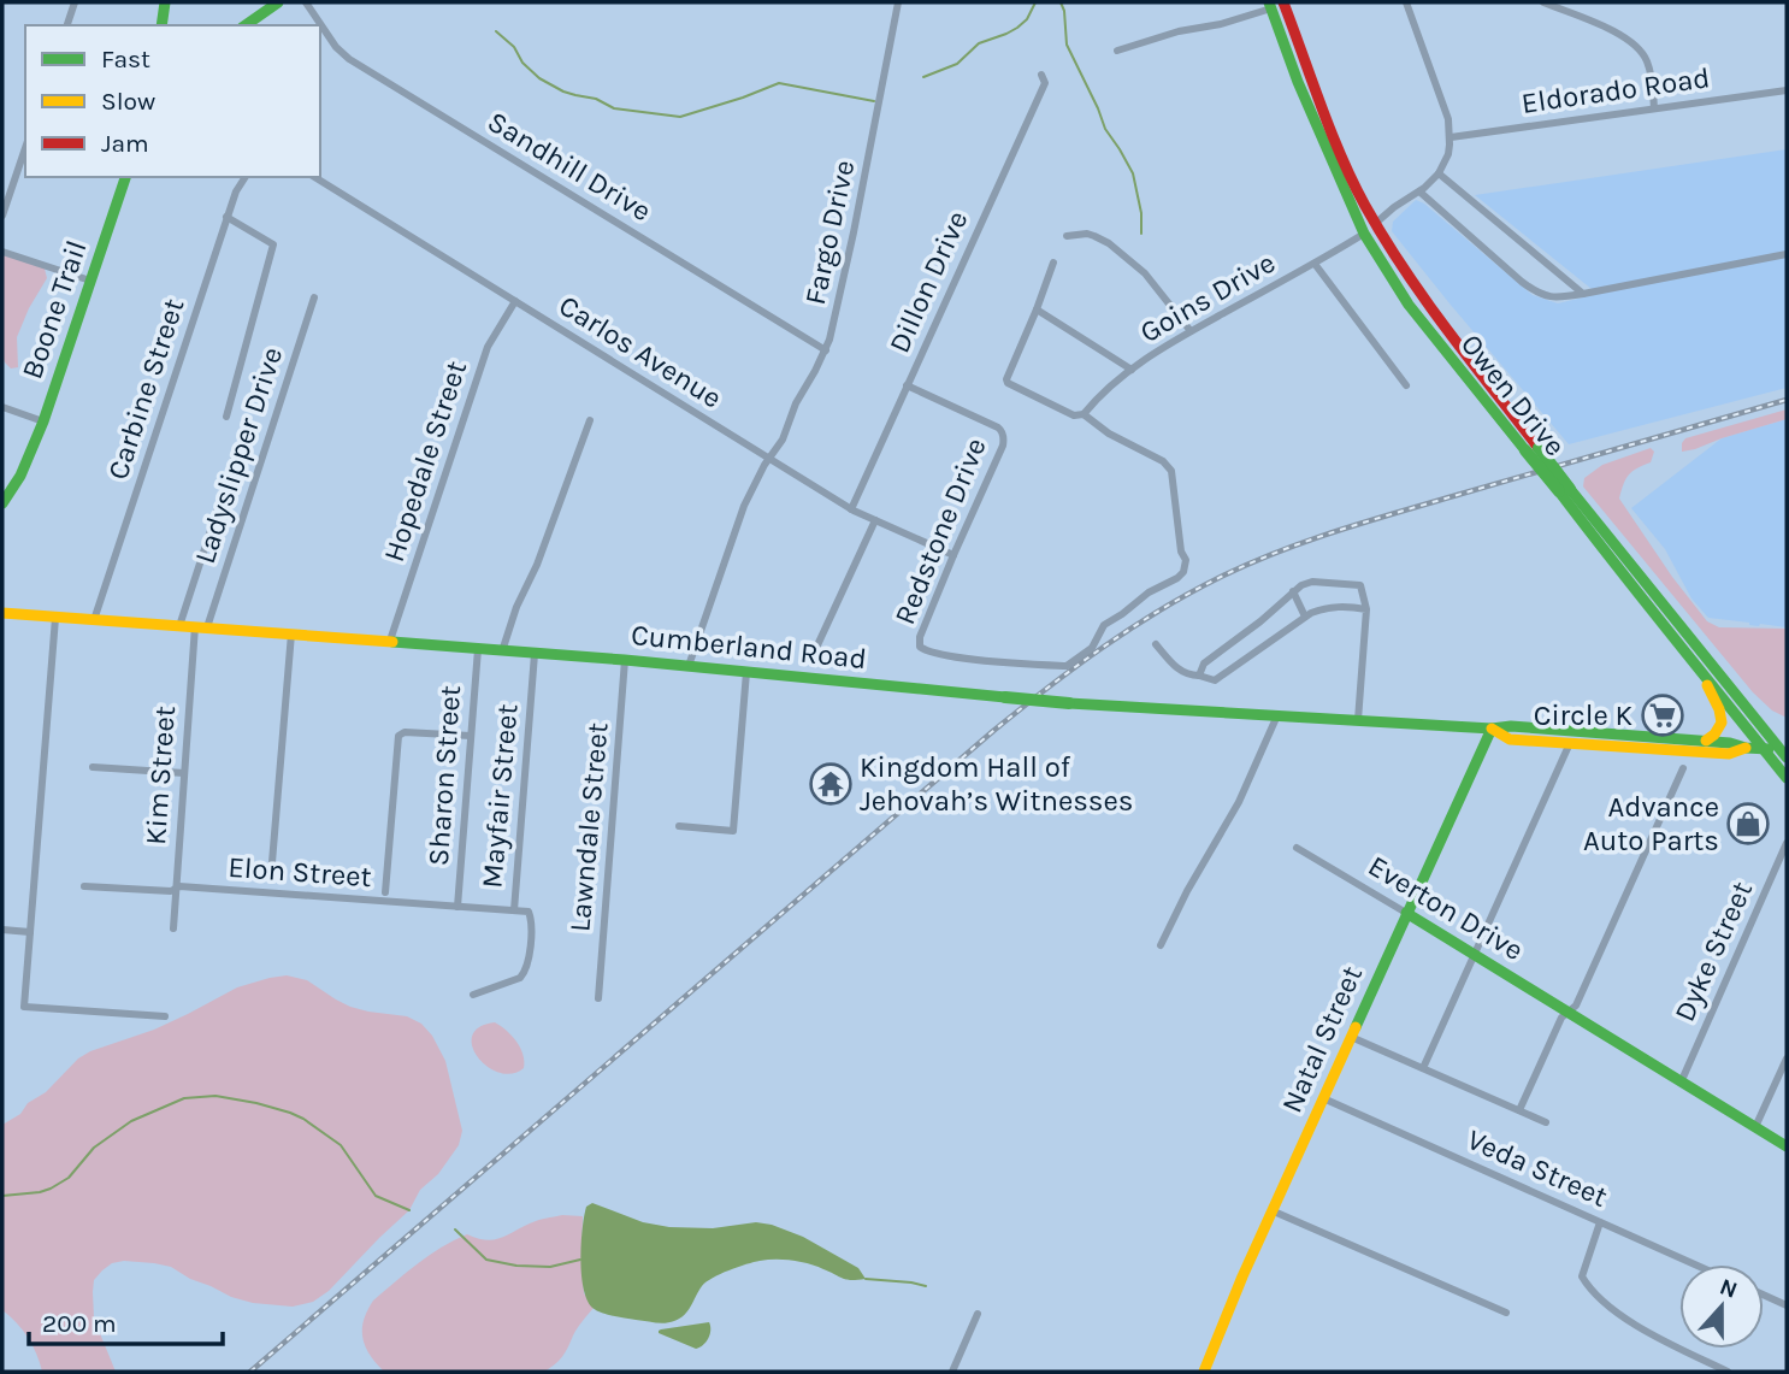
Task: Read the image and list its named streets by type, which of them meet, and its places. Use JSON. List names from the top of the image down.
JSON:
{
  "streets": {
    "main road": [
      "Boone Trail",
      "Owen Drive",
      "Cumberland Road",
      "Everton Drive",
      "Natal Street"
    ],
    "street": [
      "Eldorado Road",
      "Sandhill Drive",
      "Fargo Drive",
      "Dillon Drive",
      "Goins Drive",
      "Carlos Avenue",
      "Carbine Street",
      "Ladyslipper Drive",
      "Hopedale Street",
      "Redstone Drive",
      "Kim Street",
      "Sharon Street",
      "Mayfair Street",
      "Lawndale Street",
      "Elon Street",
      "Dyke Street",
      "Veda Street"
    ]
  },
  "crossings": [
    ["Sandhill Drive", "Fargo Drive"],
    ["Fargo Drive", "Carlos Avenue"],
    ["Fargo Drive", "Cumberland Road"],
    ["Dillon Drive", "Carlos Avenue"],
    ["Dillon Drive", "Redstone Drive"],
    ["Goins Drive", "Owen Drive"],
    ["Goins Drive", "Redstone Drive"],
    ["Carlos Avenue", "Hopedale Street"],
    ["Carlos Avenue", "Redstone Drive"],
    ["Carbine Street", "Cumberland Road"],
    ["Owen Drive", "Cumberland Road"],
    ["Ladyslipper Drive", "Cumberland Road"],
    ["Ladyslipper Drive", "Kim Street"],
    ["Hopedale Street", "Cumberland Road"],
    ["Cumberland Road", "Kim Street"],
    ["Cumberland Road", "Sharon Street"],
    ["Cumberland Road", "Mayfair Street"],
    ["Cumberland Road", "Lawndale Street"],
    ["Cumberland Road", "Natal Street"],
    ["Kim Street", "Elon Street"],
    ["Sharon Street", "Elon Street"],
    ["Mayfair Street", "Elon Street"],
    ["Everton Drive", "Dyke Street"],
    ["Everton Drive", "Natal Street"],
    ["Natal Street", "Veda Street"]
  ],
  "places": {
    "supermarket": ["Circle K"],
    "temple": ["Kingdom Hall of Jehovah’s Witnesses"],
    "shop": ["Advance Auto Parts"]
  },
  "legend": ["Fast", "Slow", "Jam"],
  "scale_bar": "200 m",
  "north": "top"
}
